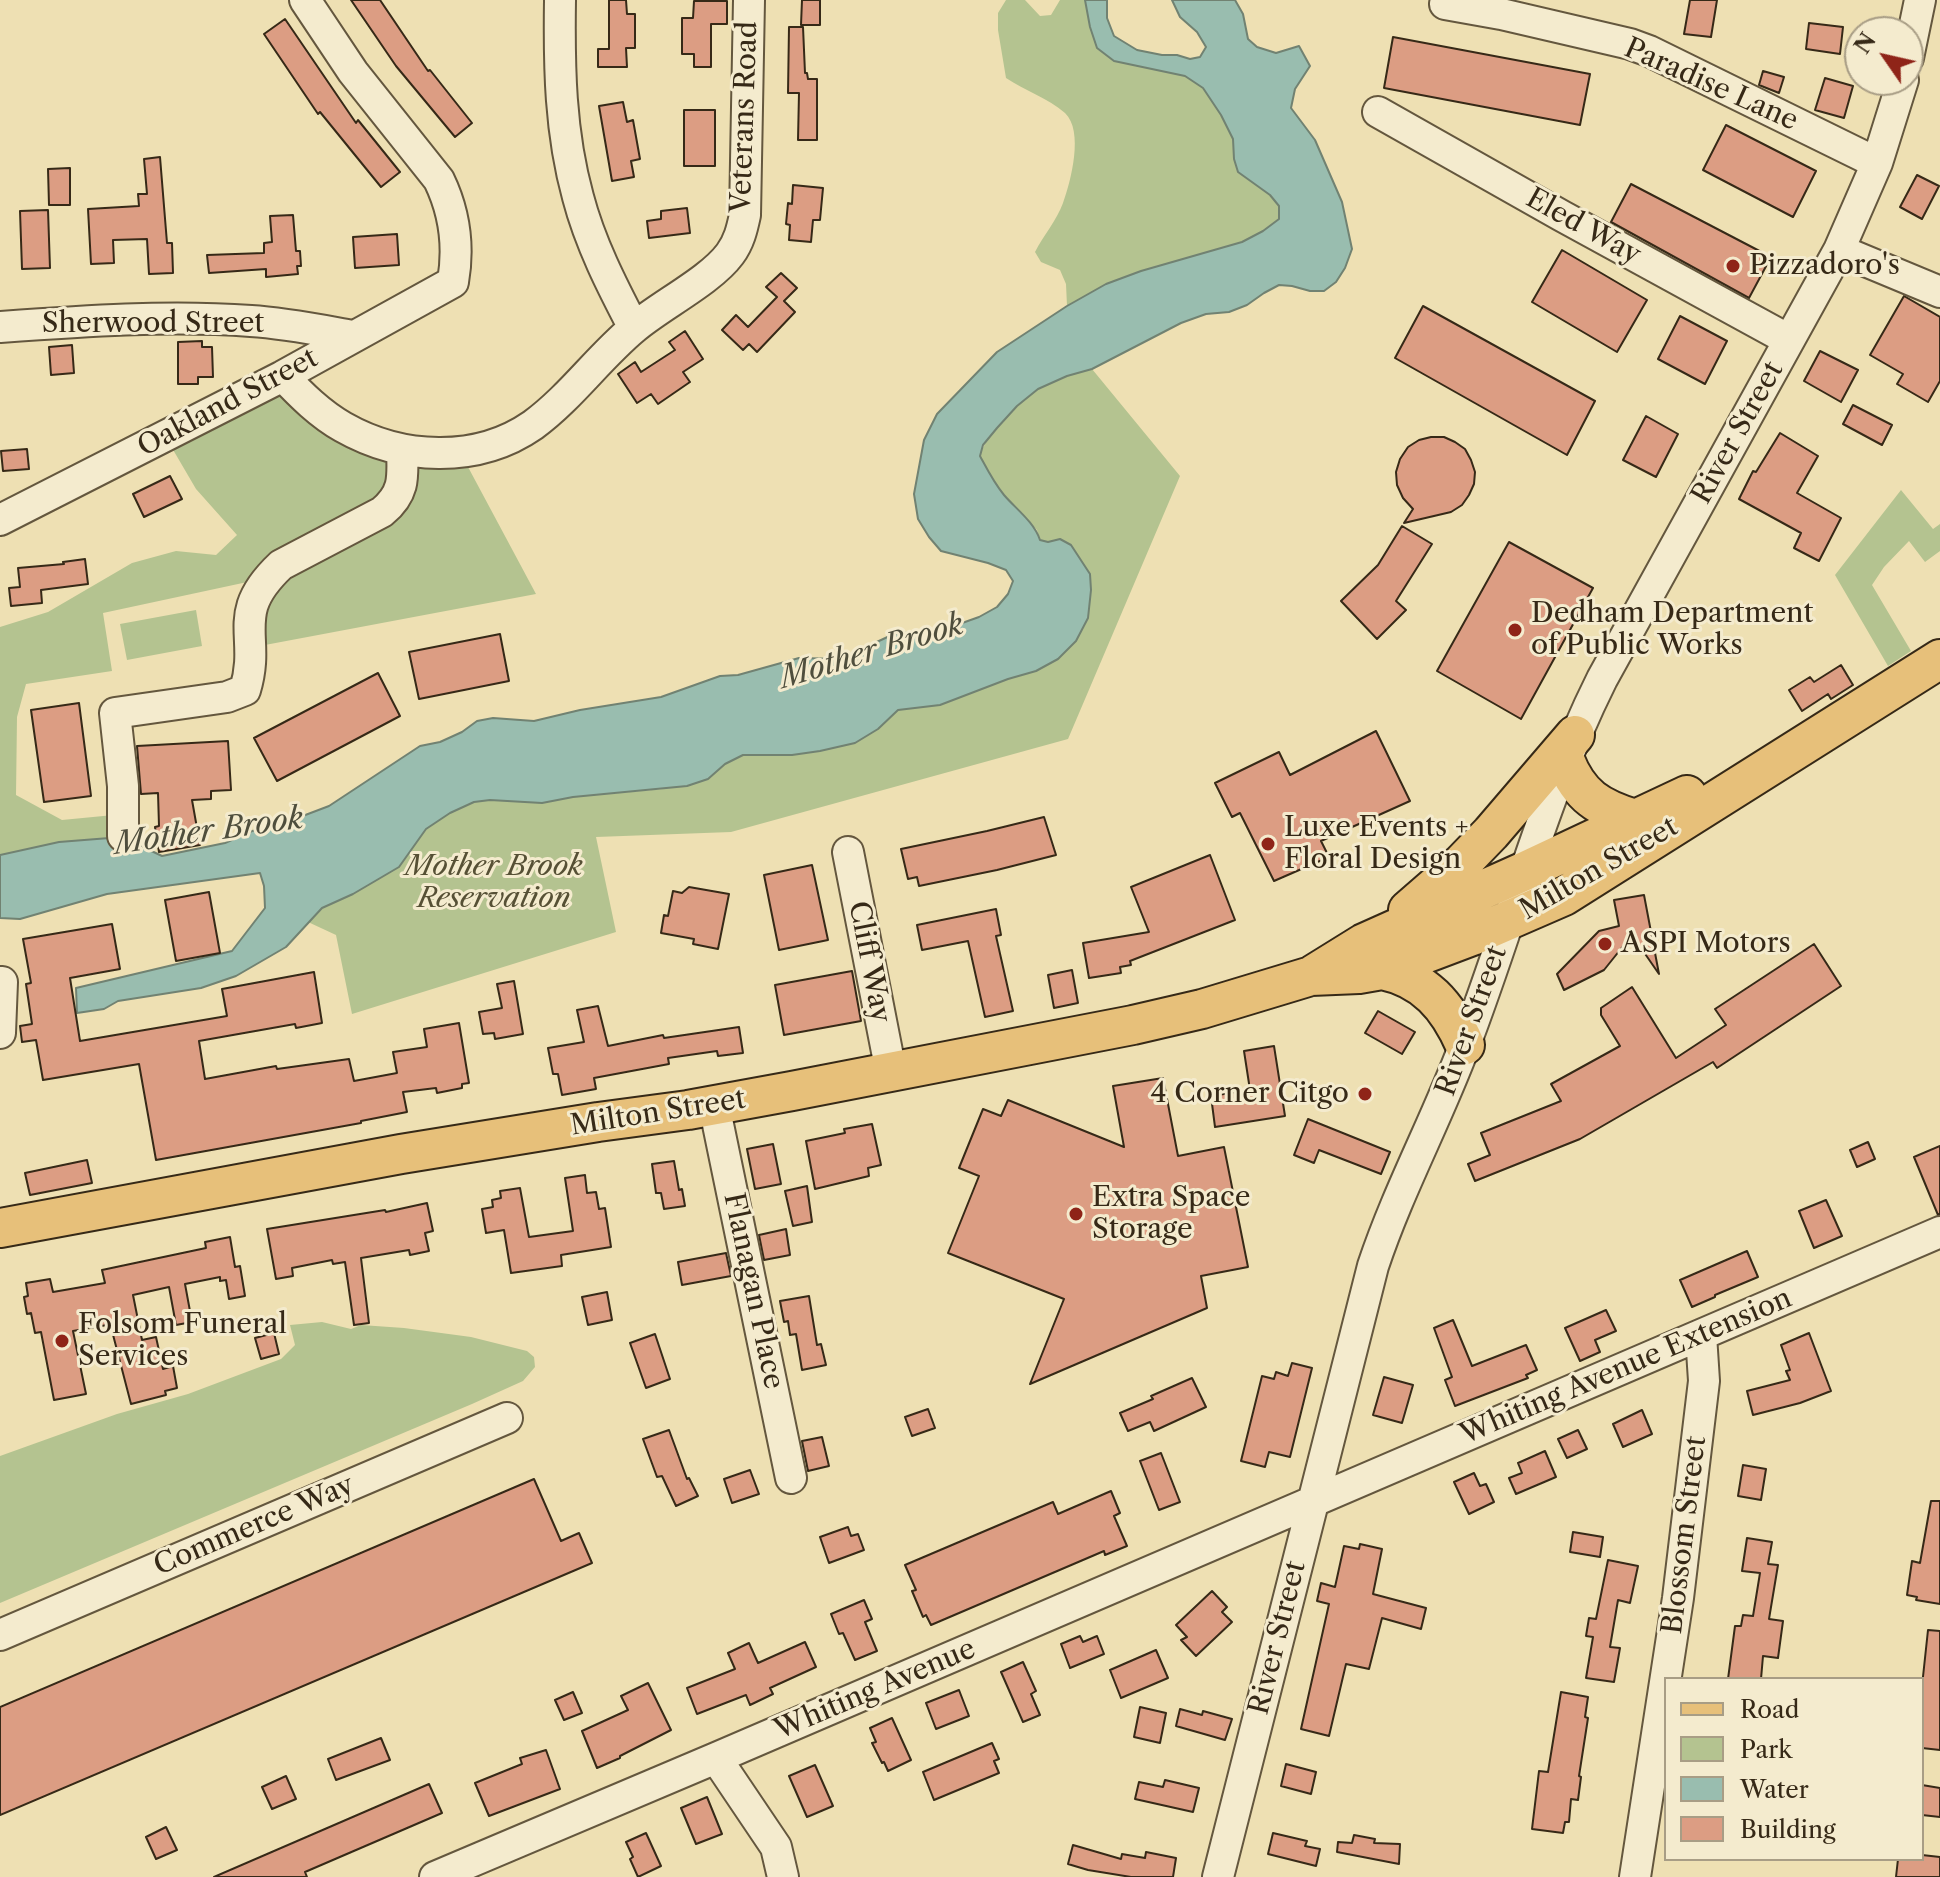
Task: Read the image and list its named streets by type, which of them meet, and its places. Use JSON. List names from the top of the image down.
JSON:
{
  "streets": {
    "main road": ["Milton Street"],
    "street": [
      "Paradise Lane",
      "Veterans Road",
      "Eled Way",
      "Sherwood Street",
      "Oakland Street",
      "River Street",
      "Cliff Way",
      "Flanagan Place",
      "Whiting Avenue Extension",
      "Commerce Way",
      "Blossom Street",
      "Whiting Avenue"
    ]
  },
  "crossings": [
    ["Paradise Lane", "River Street"],
    ["Veterans Road", "Oakland Street"],
    ["Eled Way", "River Street"],
    ["Sherwood Street", "Oakland Street"],
    ["River Street", "Milton Street"],
    ["River Street", "Whiting Avenue Extension"],
    ["River Street", "Whiting Avenue"],
    ["Milton Street", "Cliff Way"],
    ["Milton Street", "Flanagan Place"],
    ["Whiting Avenue Extension", "Blossom Street"],
    ["Whiting Avenue Extension", "Whiting Avenue"]
  ],
  "water": ["Mother Brook"],
  "parks": ["Mother Brook Reservation"],
  "places": [
    "Pizzadoro's",
    "Dedham Department of Public Works",
    "Luxe Events + Floral Design",
    "ASPI Motors",
    "4 Corner Citgo",
    "Extra Space Storage",
    "Folsom Funeral Services"
  ],
  "legend": [
    "Road",
    "Park",
    "Water",
    "Building"
  ],
  "north": "top left"
}
